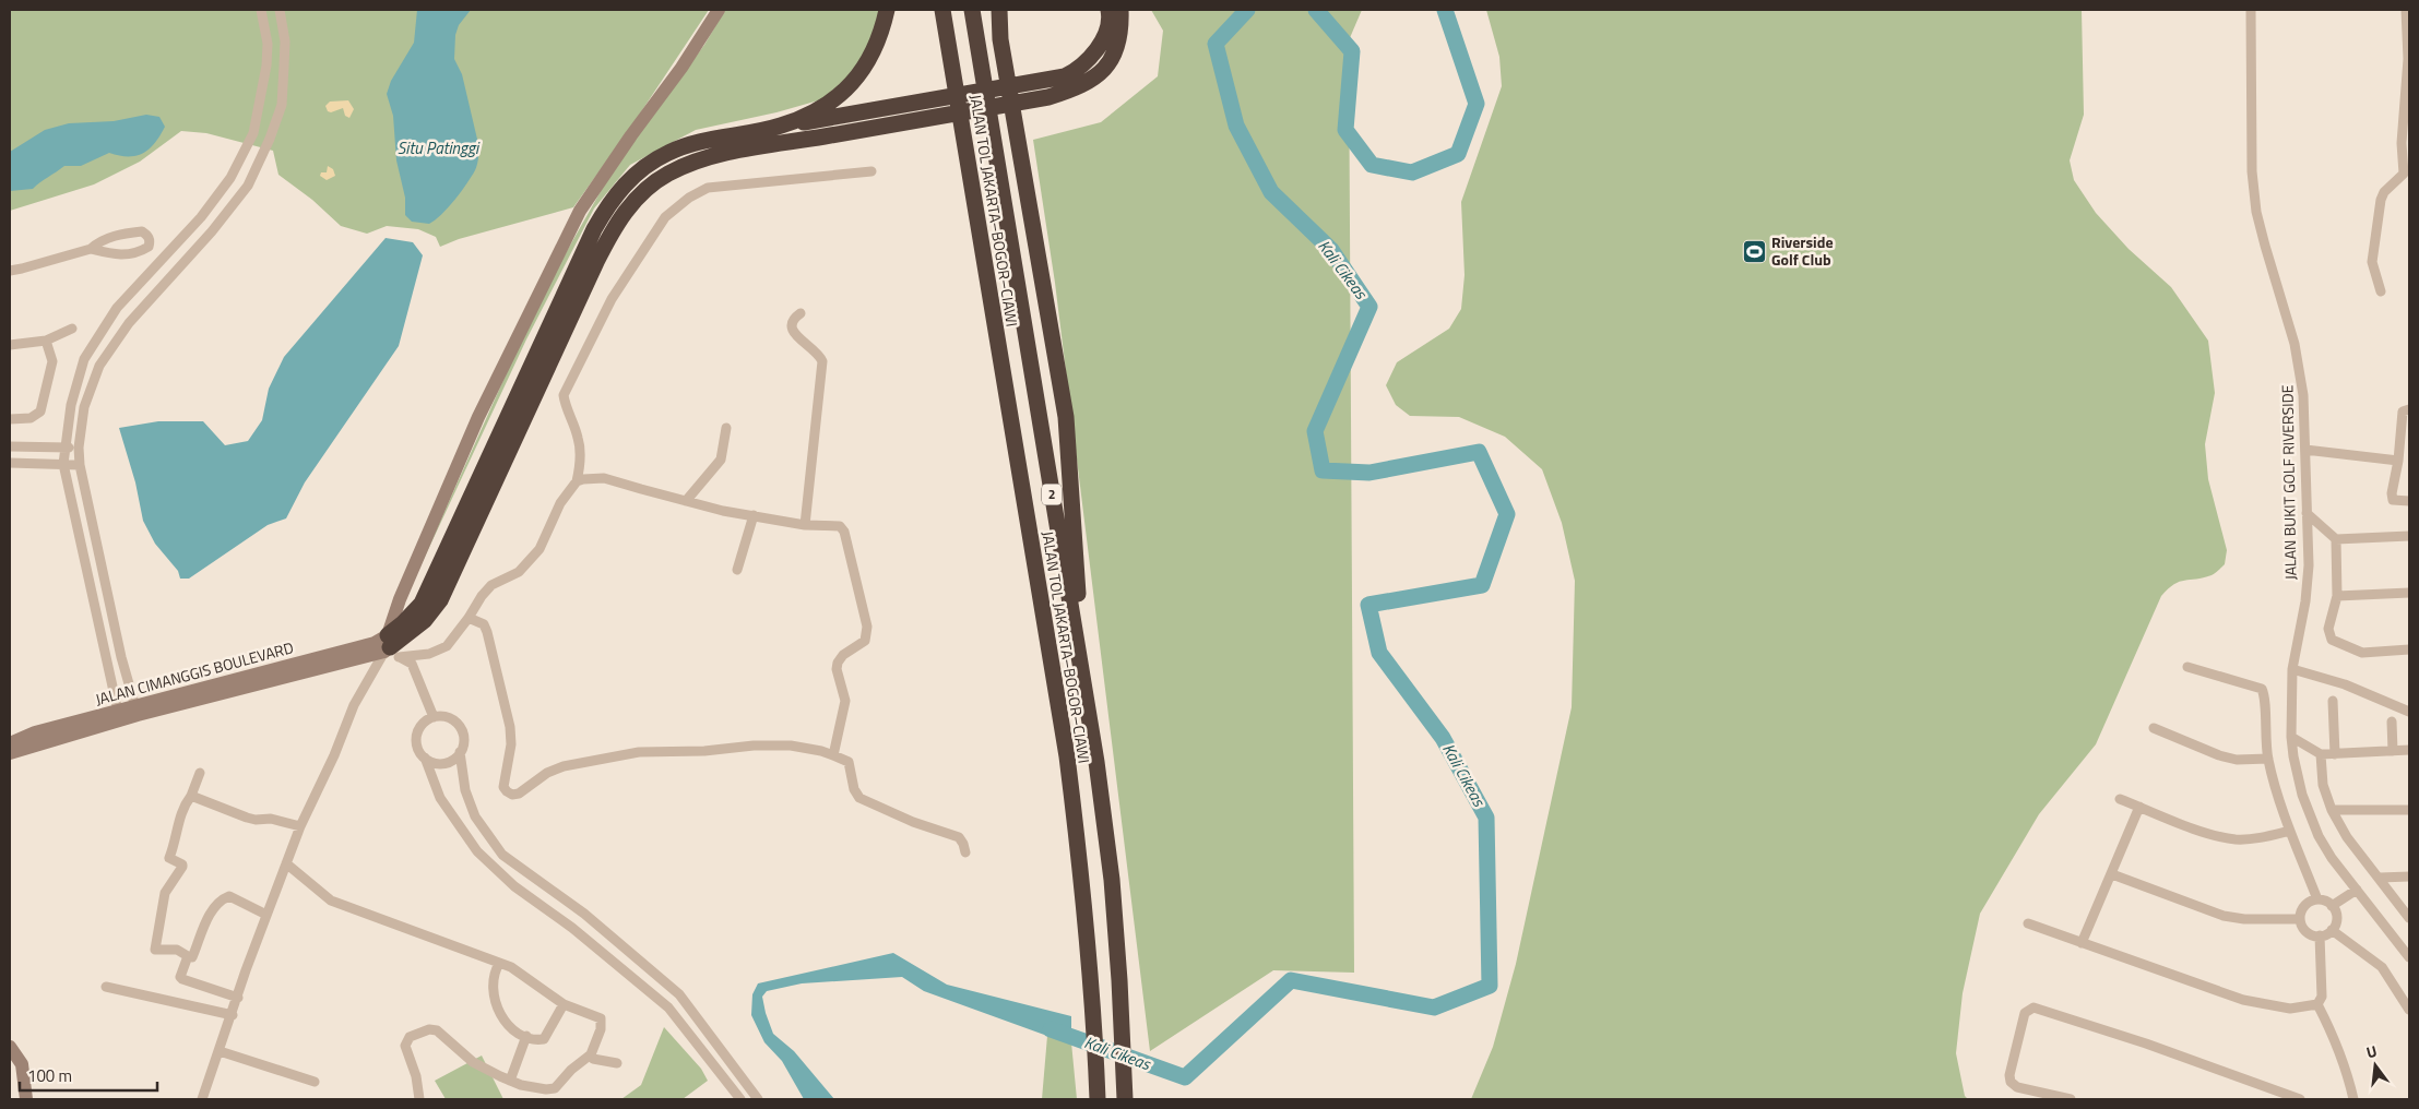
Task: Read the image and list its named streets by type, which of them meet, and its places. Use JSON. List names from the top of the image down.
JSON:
{
  "streets": {
    "highway": ["JALAN TOL JAKARTA–BOGOR–CIAWI", "2"],
    "main road": ["JALAN CIMANGGIS BOULEVARD"],
    "street": ["JALAN BUKIT GOLF RIVERSIDE"]
  },
  "water": ["Situ Patinggi", "Kali Cikeas"],
  "places": {
    "sports": ["Riverside Golf Club"]
  },
  "scale_bar": "100 m",
  "north": "top"
}
